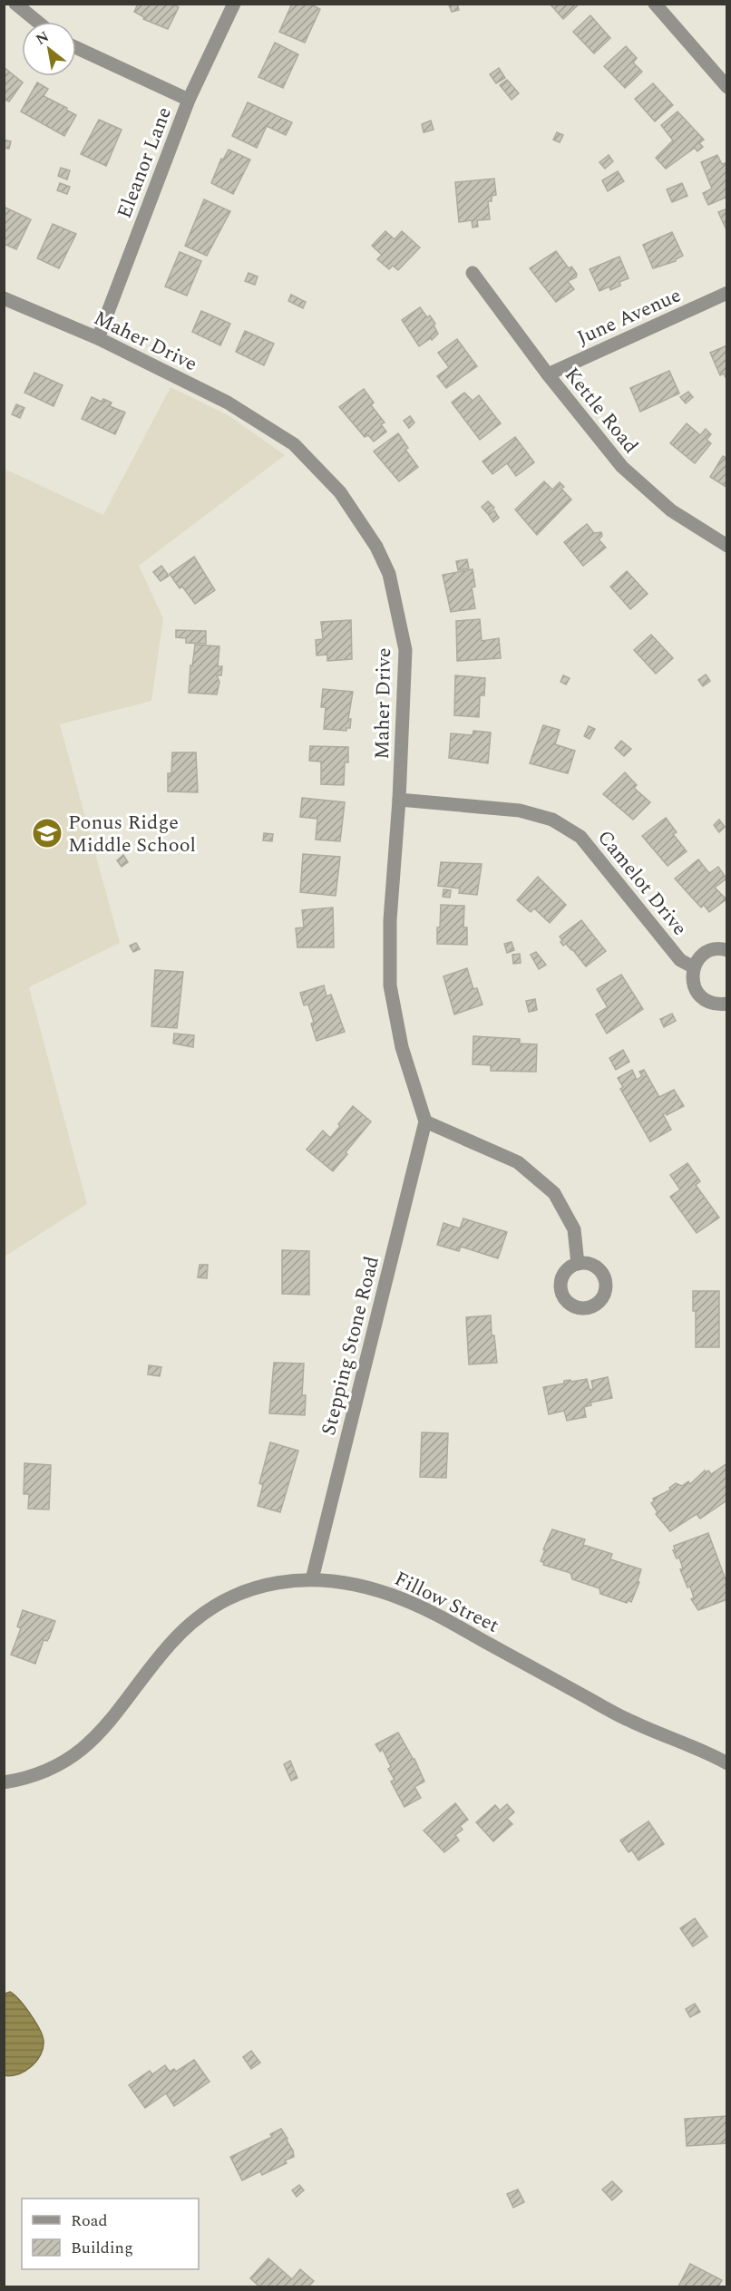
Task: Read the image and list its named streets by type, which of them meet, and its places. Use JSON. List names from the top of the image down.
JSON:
{
  "streets": {
    "street": [
      "Eleanor Lane",
      "June Avenue",
      "Maher Drive",
      "Kettle Road",
      "Camelot Drive",
      "Stepping Stone Road",
      "Fillow Street"
    ]
  },
  "crossings": [
    ["Eleanor Lane", "Maher Drive"],
    ["June Avenue", "Kettle Road"],
    ["Maher Drive", "Camelot Drive"],
    ["Maher Drive", "Stepping Stone Road"],
    ["Stepping Stone Road", "Fillow Street"]
  ],
  "places": {
    "school or university": ["Ponus Ridge Middle School"]
  },
  "legend": ["Road", "Building"],
  "north": "top left"
}
